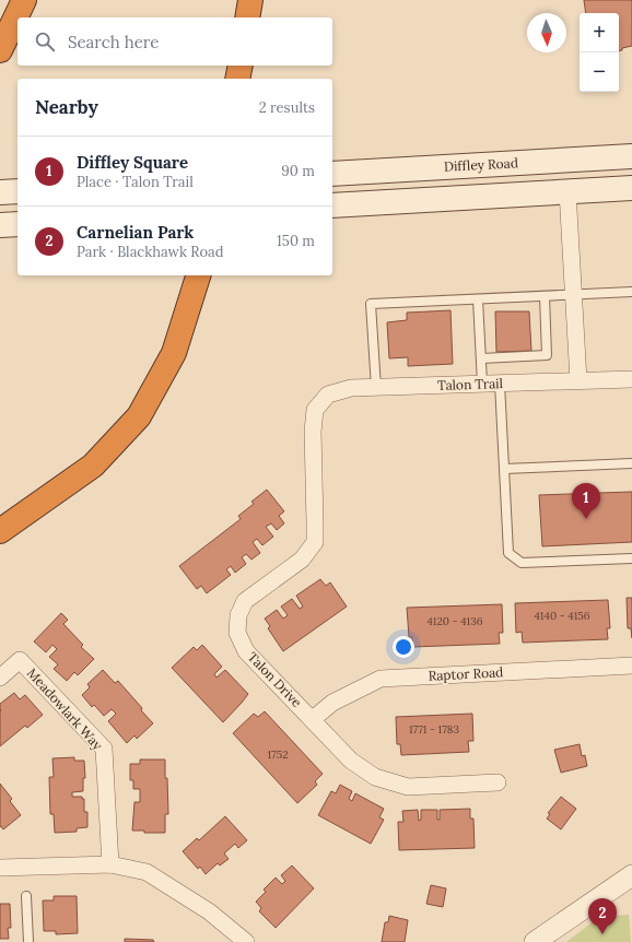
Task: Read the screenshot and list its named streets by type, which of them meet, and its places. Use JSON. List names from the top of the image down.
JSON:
{
  "streets": {
    "main road": ["Diffley Road"],
    "street": [
      "Talon Trail",
      "Raptor Road",
      "Talon Drive",
      "Meadowlark Way"
    ]
  },
  "crossings": [
    ["Talon Trail", "Talon Drive"],
    ["Raptor Road", "Talon Drive"]
  ],
  "house_numbers": [
    "4140 - 4156",
    "4120 - 4136",
    "1771 - 1783",
    "1752"
  ],
  "north": "bottom",
  "page": {
    "map_buttons": ["+", "−"],
    "search": "Search here",
    "heading": ["Nearby", "2 results"],
    "list": [
      {
        "mark": "1",
        "name": "Diffley Square",
        "note": "Place · Talon Trail",
        "value": "90 m"
      },
      {
        "mark": "2",
        "name": "Carnelian Park",
        "note": "Park · Blackhawk Road",
        "value": "150 m"
      }
    ],
    "pins": ["1", "2"]
  }
}
